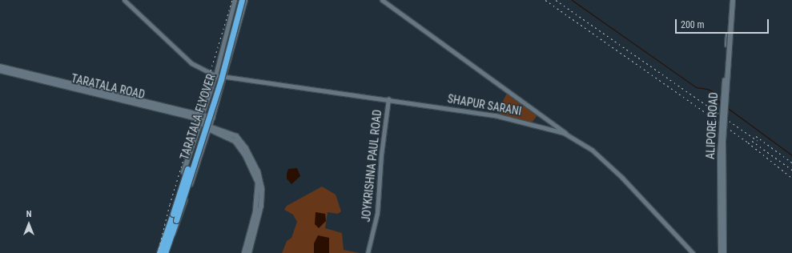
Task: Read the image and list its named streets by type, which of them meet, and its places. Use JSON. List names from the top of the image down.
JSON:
{
  "streets": {
    "highway": ["TARATALA FLYOVER"],
    "main road": ["TARATALA ROAD", "ALIPORE ROAD"],
    "street": ["SHAPUR SARANI", "JOYKRISHNA PAUL ROAD"]
  },
  "crossings": [
    ["SHAPUR SARANI", "JOYKRISHNA PAUL ROAD"]
  ],
  "scale_bar": "200 m",
  "north": "top"
}
